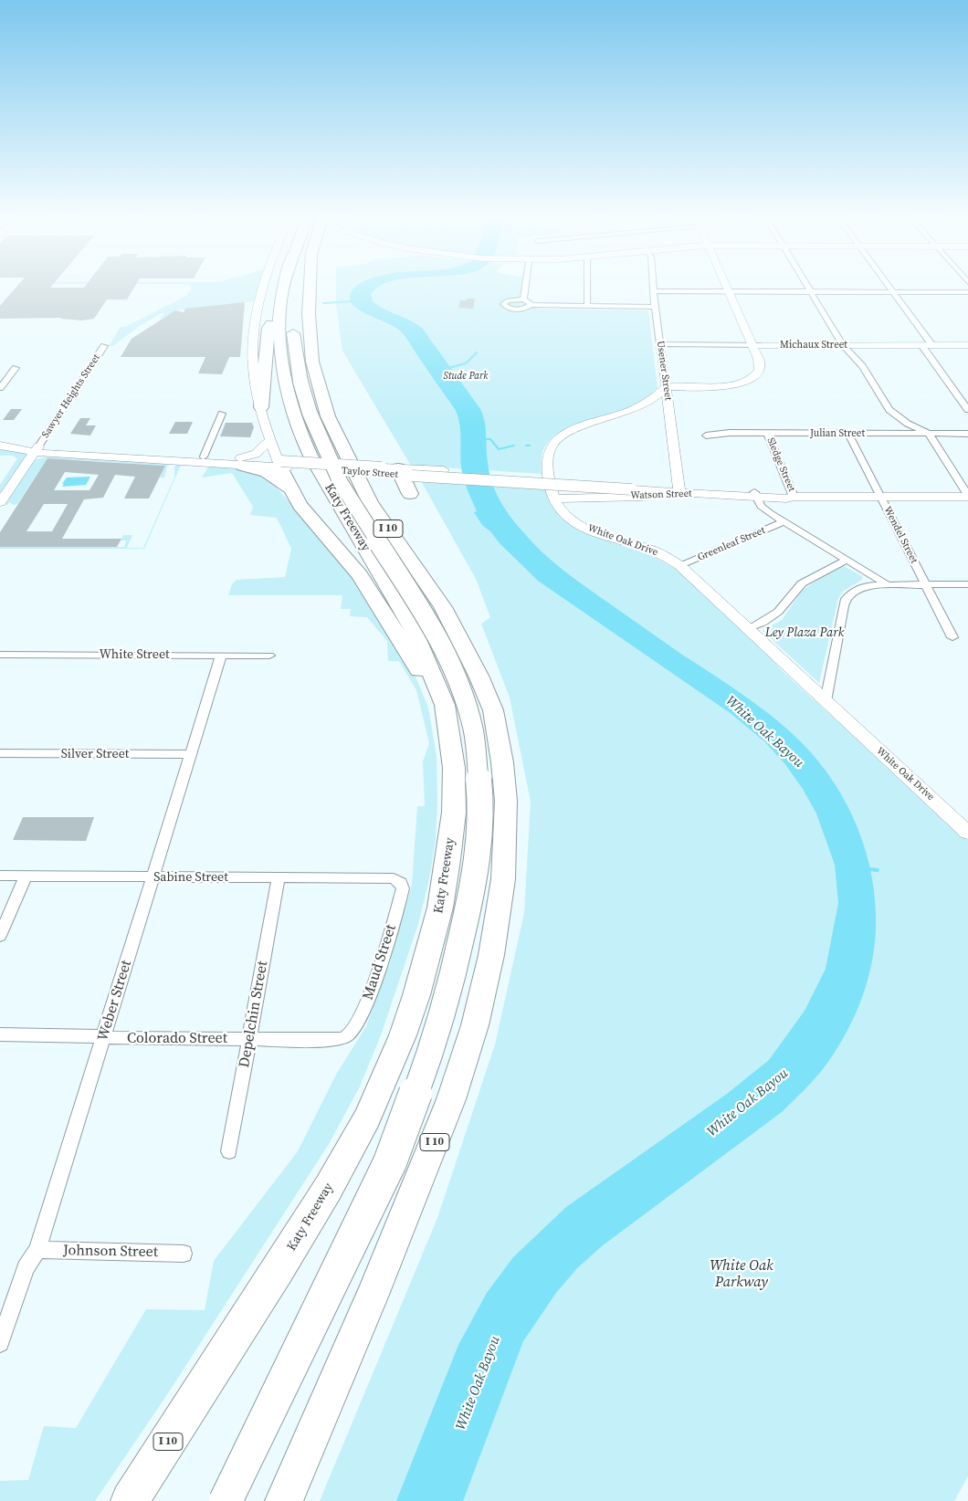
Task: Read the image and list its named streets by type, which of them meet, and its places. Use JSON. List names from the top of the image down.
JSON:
{
  "streets": {
    "highway": ["Katy Freeway", "I 10"],
    "main road": [
      "Michaux Street",
      "Usener Street",
      "Taylor Street",
      "Watson Street",
      "White Oak Drive"
    ],
    "street": [
      "Sawyer Heights Street",
      "Julian Street",
      "Sledge Street",
      "Wendel Street",
      "Greenleaf Street",
      "White Street",
      "Silver Street",
      "Sabine Street",
      "Maud Street",
      "Weber Street",
      "Depelchin Street",
      "Colorado Street",
      "Johnson Street"
    ]
  },
  "crossings": [
    ["Michaux Street", "Usener Street"],
    ["Usener Street", "Taylor Street"],
    ["Usener Street", "Watson Street"],
    ["Usener Street", "White Oak Drive"],
    ["Sawyer Heights Street", "Taylor Street"],
    ["Julian Street", "Sledge Street"],
    ["Julian Street", "Wendel Street"],
    ["Sledge Street", "Watson Street"],
    ["Taylor Street", "Watson Street"],
    ["Watson Street", "Wendel Street"],
    ["Watson Street", "White Oak Drive"],
    ["White Oak Drive", "Greenleaf Street"],
    ["White Street", "Weber Street"],
    ["Silver Street", "Weber Street"],
    ["Sabine Street", "Maud Street"],
    ["Sabine Street", "Weber Street"],
    ["Sabine Street", "Depelchin Street"],
    ["Maud Street", "Colorado Street"],
    ["Weber Street", "Colorado Street"],
    ["Weber Street", "Johnson Street"],
    ["Depelchin Street", "Colorado Street"]
  ],
  "water": ["White Oak Bayou"],
  "parks": ["Stude Park", "Ley Plaza Park", "White Oak Parkway"]
}
